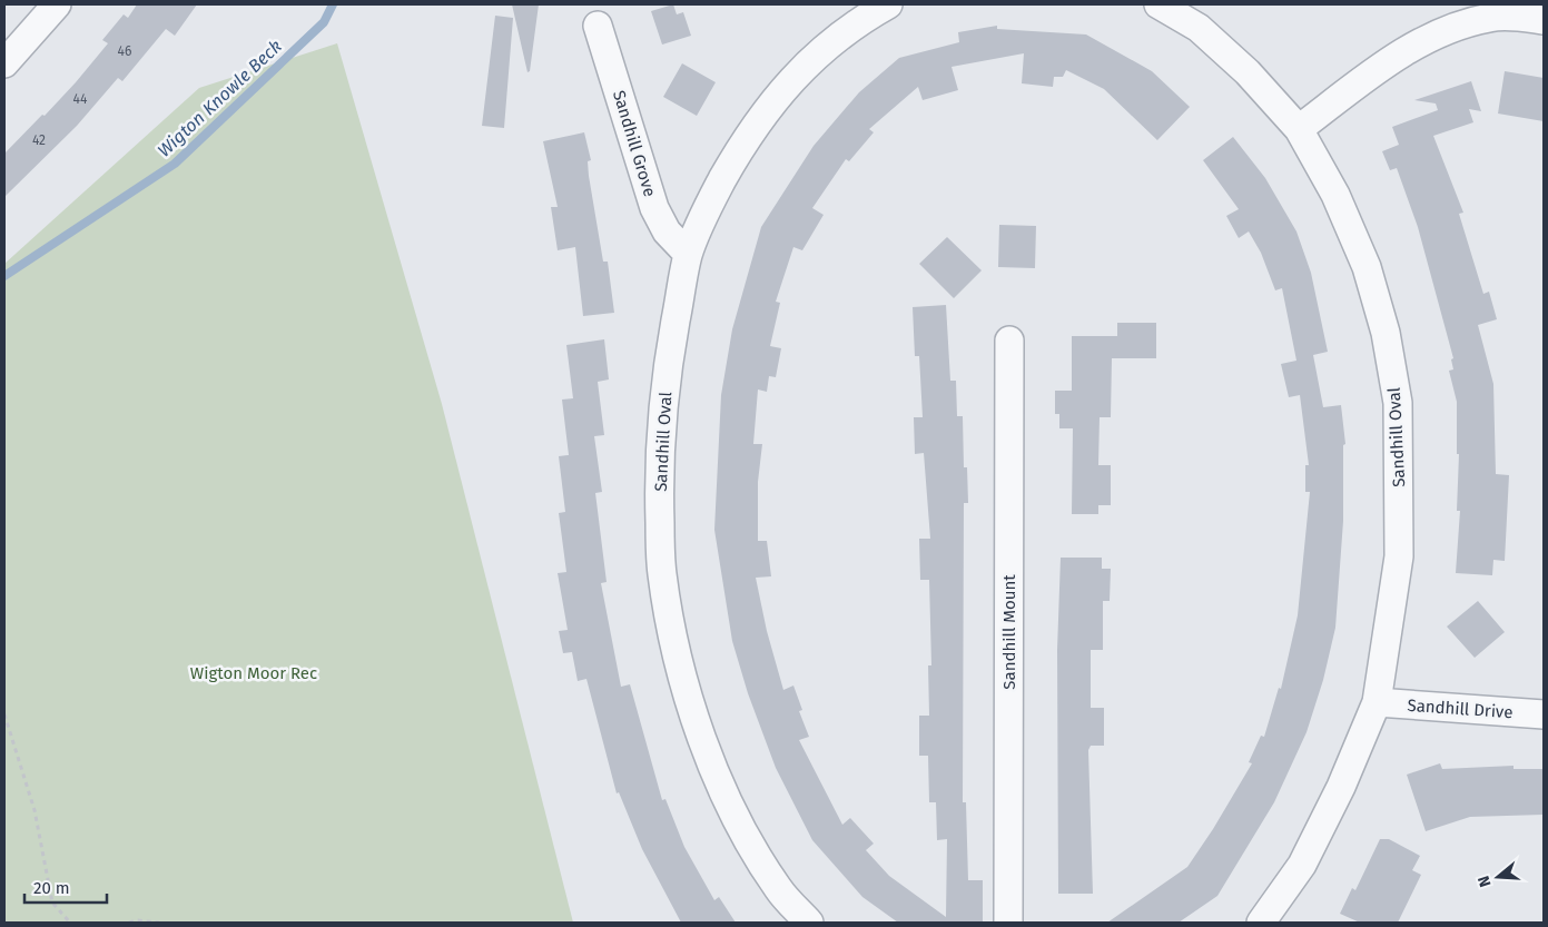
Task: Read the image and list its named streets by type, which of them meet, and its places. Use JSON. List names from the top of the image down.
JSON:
{
  "streets": {
    "street": [
      "Sandhill Grove",
      "Sandhill Oval",
      "Sandhill Mount",
      "Sandhill Drive"
    ]
  },
  "crossings": [
    ["Sandhill Grove", "Sandhill Oval"],
    ["Sandhill Oval", "Sandhill Drive"]
  ],
  "water": ["Wigton Knowle Beck"],
  "parks": ["Wigton Moor Rec"],
  "house_numbers": ["46", "44", "42"],
  "scale_bar": "20 m",
  "north": "left"
}
